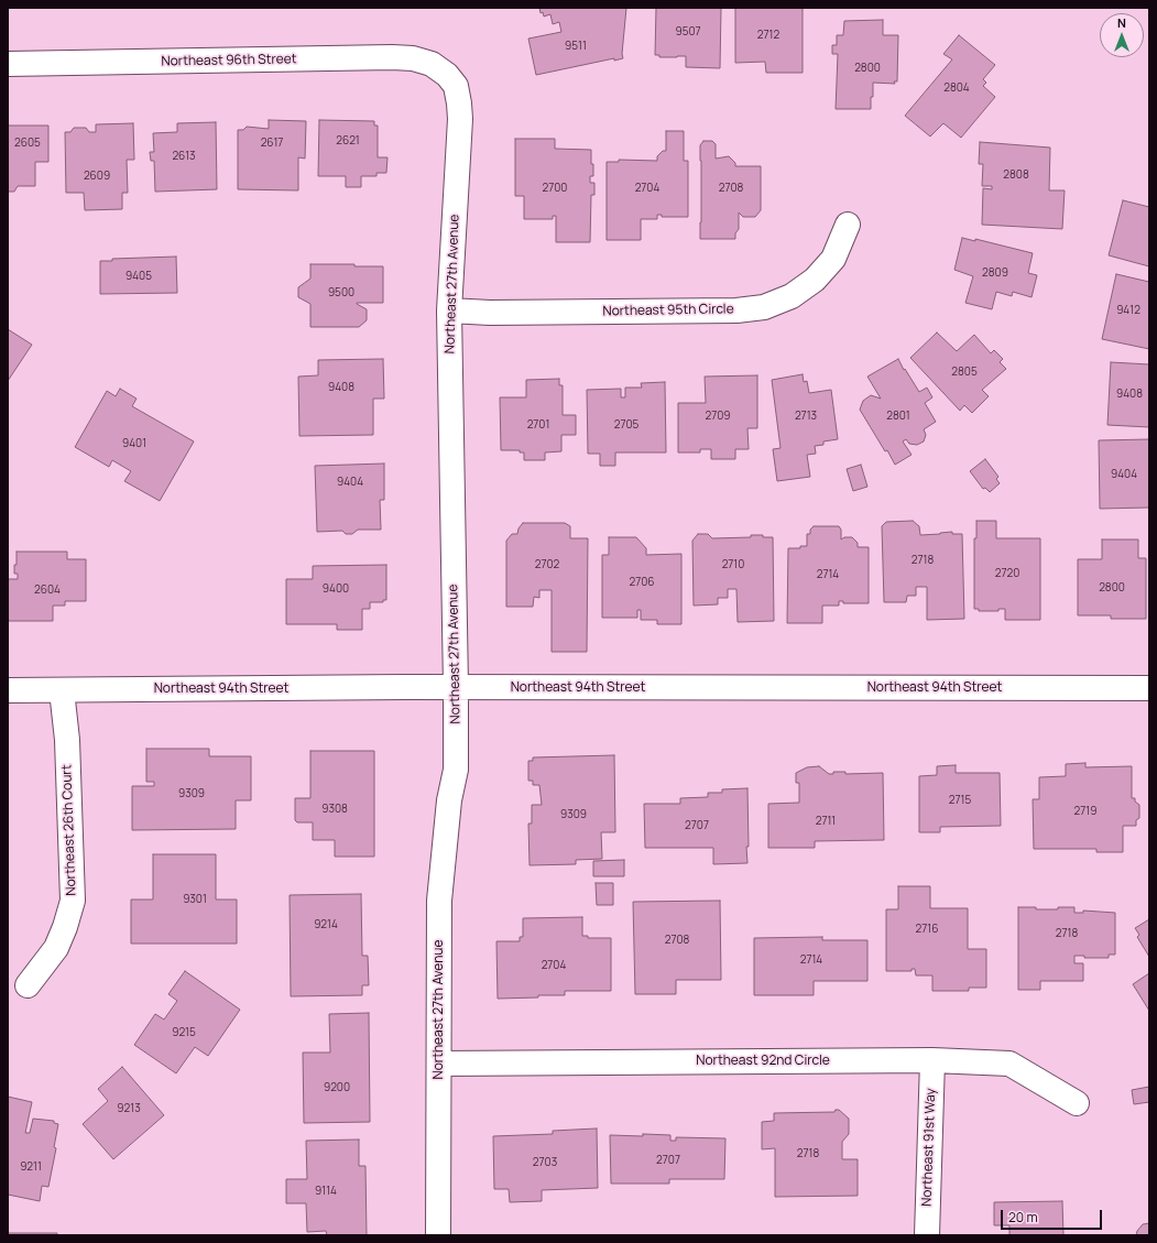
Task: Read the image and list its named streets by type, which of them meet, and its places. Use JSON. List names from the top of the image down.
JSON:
{
  "streets": {
    "street": [
      "Northeast 96th Street",
      "Northeast 27th Avenue",
      "Northeast 95th Circle",
      "Northeast 94th Street",
      "Northeast 26th Court",
      "Northeast 92nd Circle",
      "Northeast 91st Way"
    ]
  },
  "crossings": [
    ["Northeast 96th Street", "Northeast 27th Avenue"],
    ["Northeast 27th Avenue", "Northeast 95th Circle"],
    ["Northeast 27th Avenue", "Northeast 94th Street"],
    ["Northeast 27th Avenue", "Northeast 92nd Circle"],
    ["Northeast 94th Street", "Northeast 26th Court"],
    ["Northeast 92nd Circle", "Northeast 91st Way"]
  ],
  "house_numbers": [
    "9507",
    "2712",
    "9511",
    "2800",
    "2804",
    "2621",
    "2605",
    "2617",
    "2613",
    "2808",
    "2609",
    "2700",
    "2704",
    "2708",
    "2809",
    "9405",
    "9500",
    "9412",
    "2805",
    "9408",
    "9408",
    "2709",
    "2713",
    "2801",
    "2701",
    "2705",
    "9401",
    "9404",
    "9404",
    "2718",
    "2702",
    "2710",
    "2720",
    "2714",
    "2706",
    "2800",
    "9400",
    "2604",
    "9309",
    "2715",
    "9308",
    "2719",
    "9309",
    "2711",
    "2707",
    "9301",
    "9214",
    "2716",
    "2718",
    "2708",
    "2714",
    "2704",
    "9215",
    "9200",
    "9213",
    "2718",
    "2707",
    "2703",
    "9211",
    "9114"
  ],
  "scale_bar": "20 m",
  "north": "top"
}
